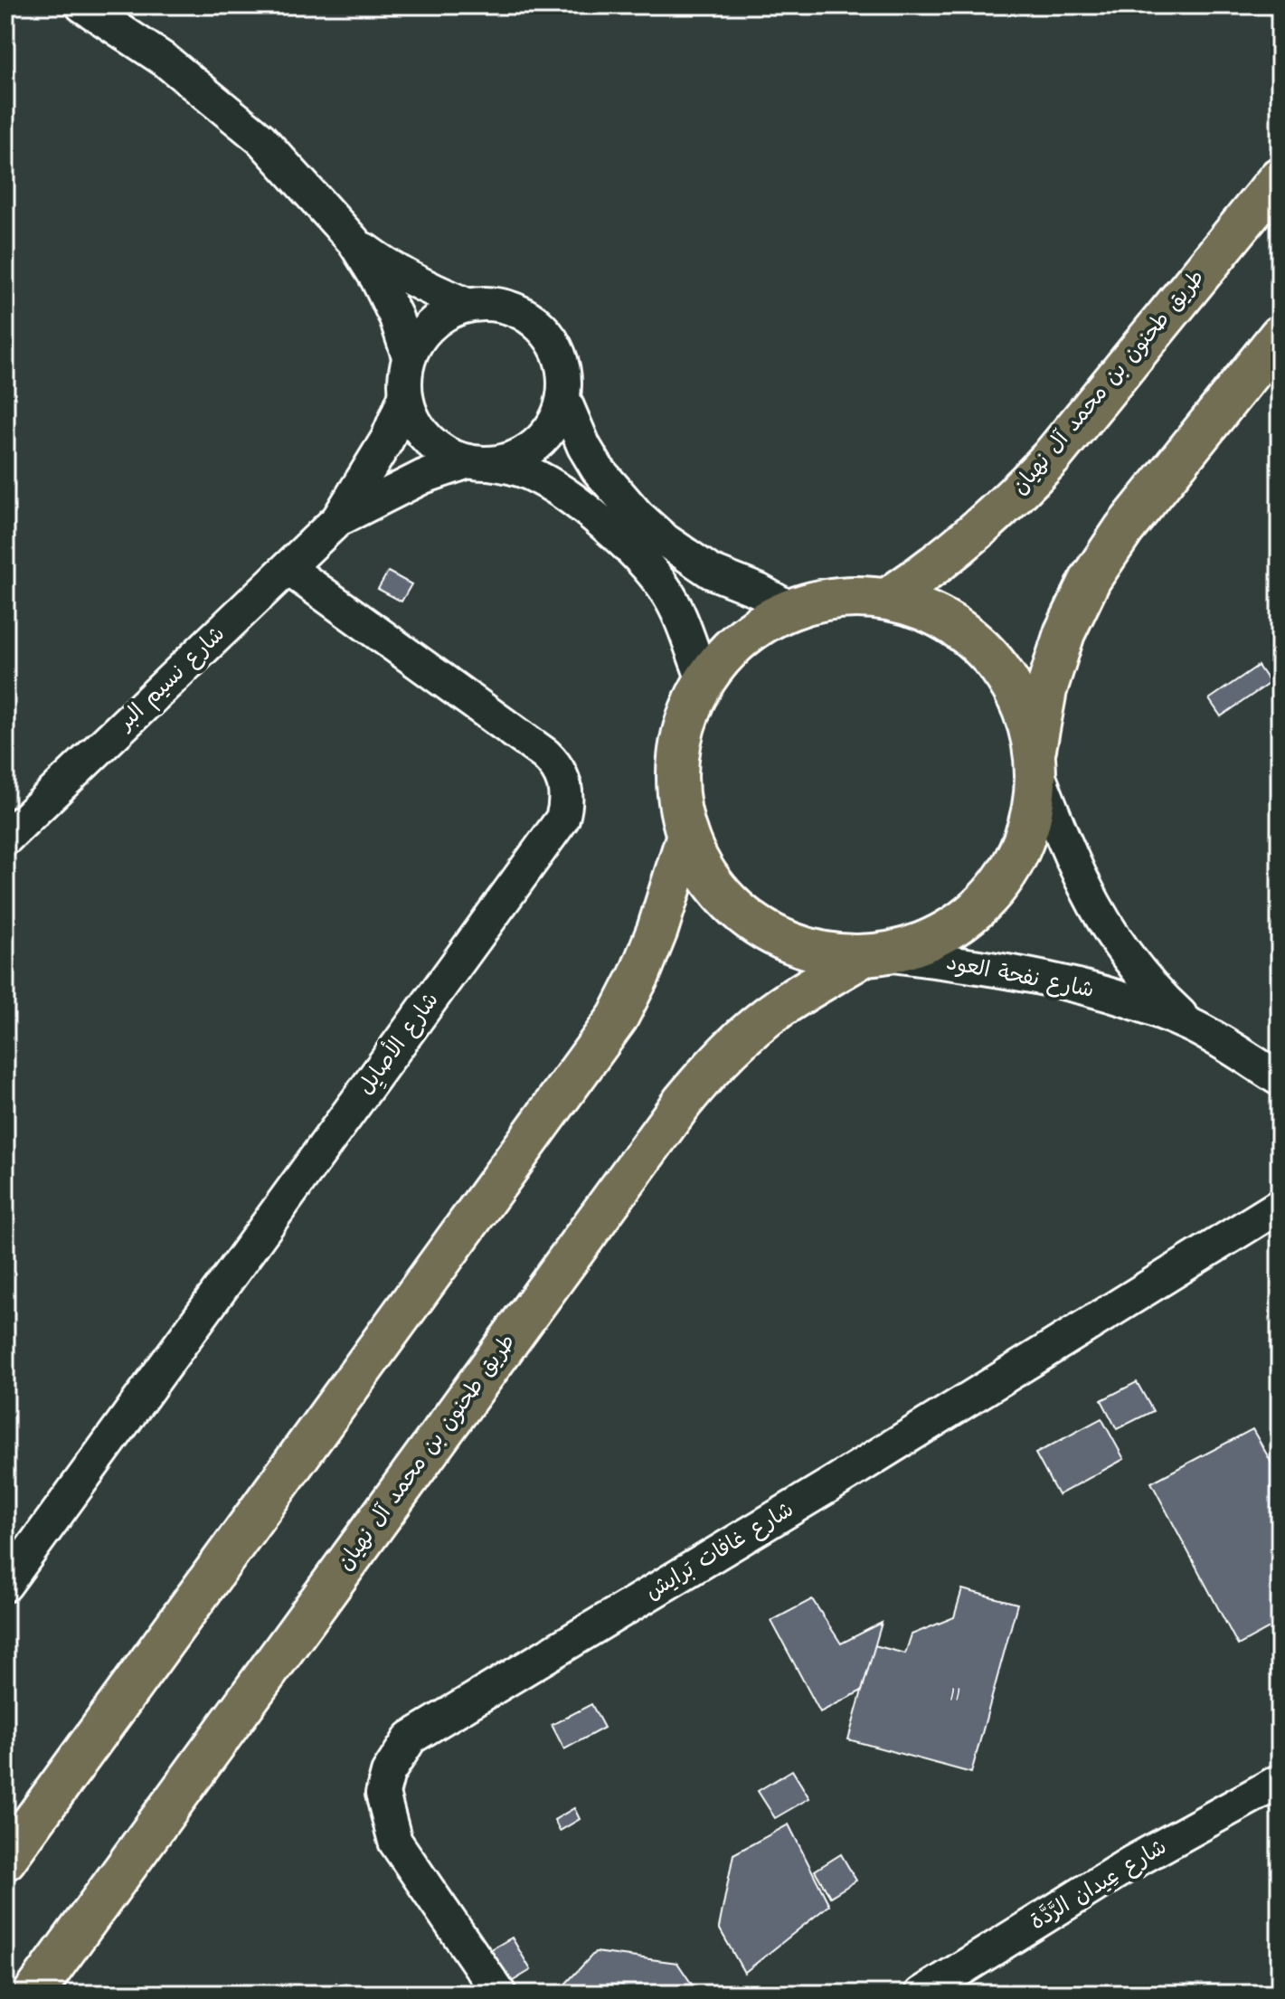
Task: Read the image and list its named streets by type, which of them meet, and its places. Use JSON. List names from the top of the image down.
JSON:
{
  "streets": {
    "main road": ["طريق طحنون بن محمد آل نهيان"],
    "street": [
      "شارع نسيم البر",
      "شارع نفحة العود",
      "شارع الأصايِل",
      "شارع غافات بَرايش",
      "شارع عِيدان الرَّدَّة"
    ]
  },
  "crossings": [
    ["طريق طحنون بن محمد آل نهيان", "شارع نفحة العود"],
    ["شارع نسيم البر", "شارع الأصايِل"]
  ],
  "house_numbers": ["11"]
}
